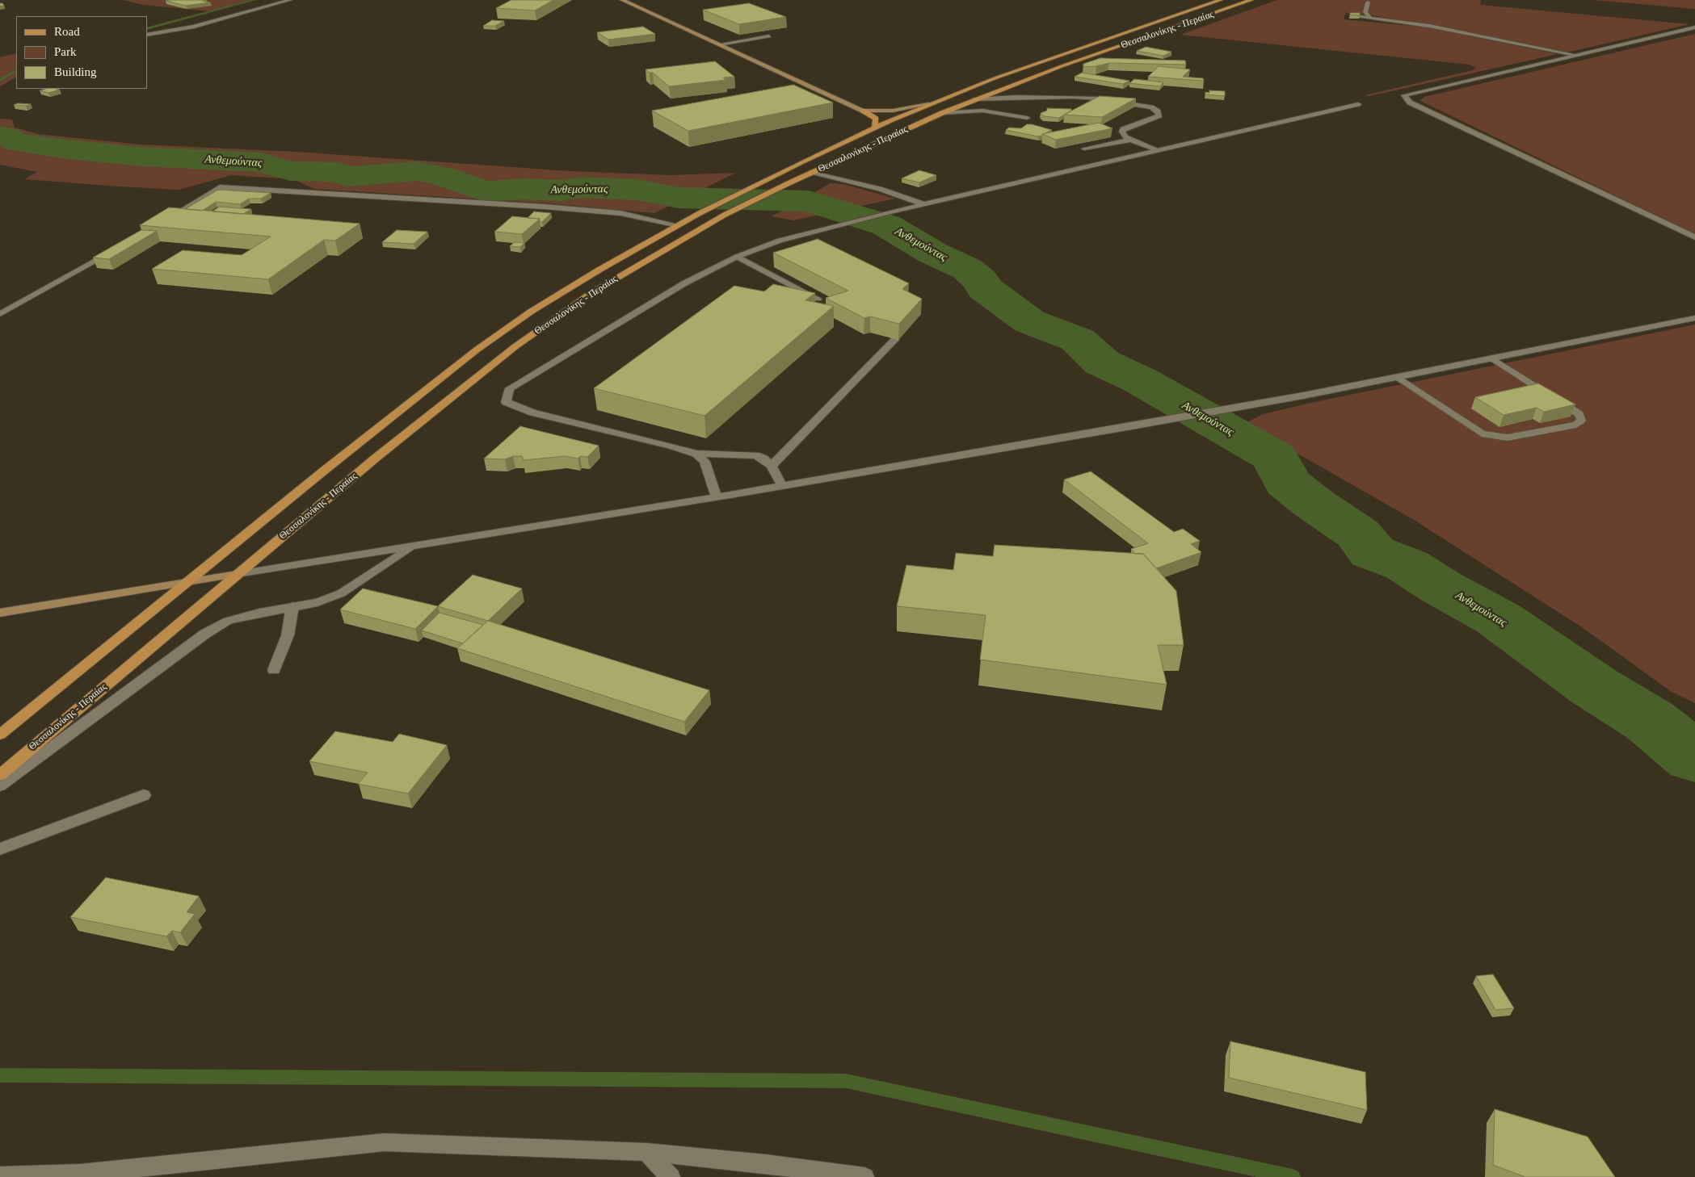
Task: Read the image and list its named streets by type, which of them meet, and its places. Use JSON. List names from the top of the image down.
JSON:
{
  "streets": {
    "main road": ["Θεσσαλονίκης - Περαίας"]
  },
  "water": ["Ανθεμούντας"],
  "legend": ["Road", "Park", "Building"]
}
